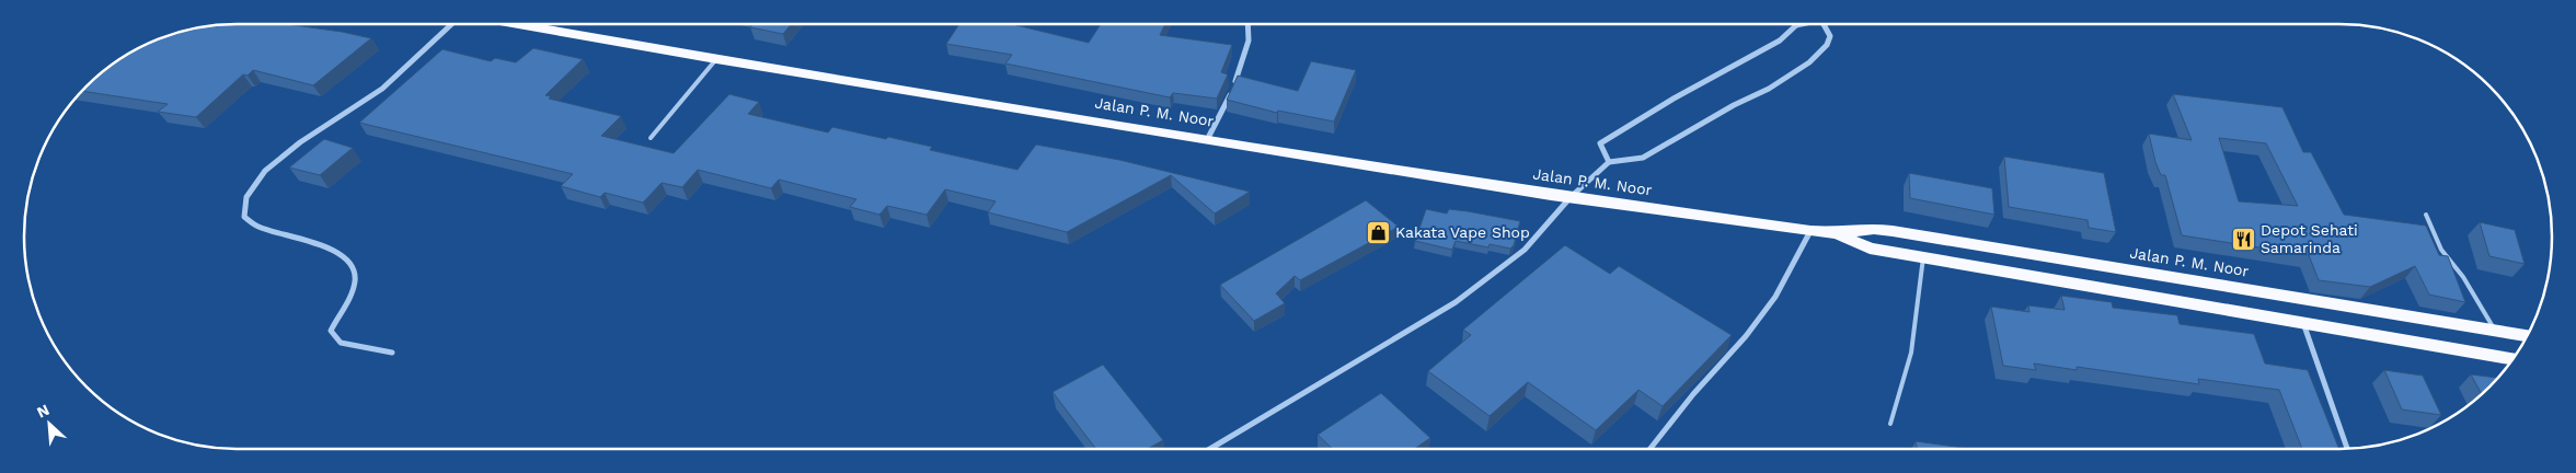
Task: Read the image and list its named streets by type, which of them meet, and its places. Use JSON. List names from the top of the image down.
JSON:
{
  "streets": {
    "highway": ["Jalan P. M. Noor"]
  },
  "places": {
    "shop": ["Kakata Vape Shop"],
    "restaurant": ["Depot Sehati Samarinda"]
  },
  "north": "top left"
}
